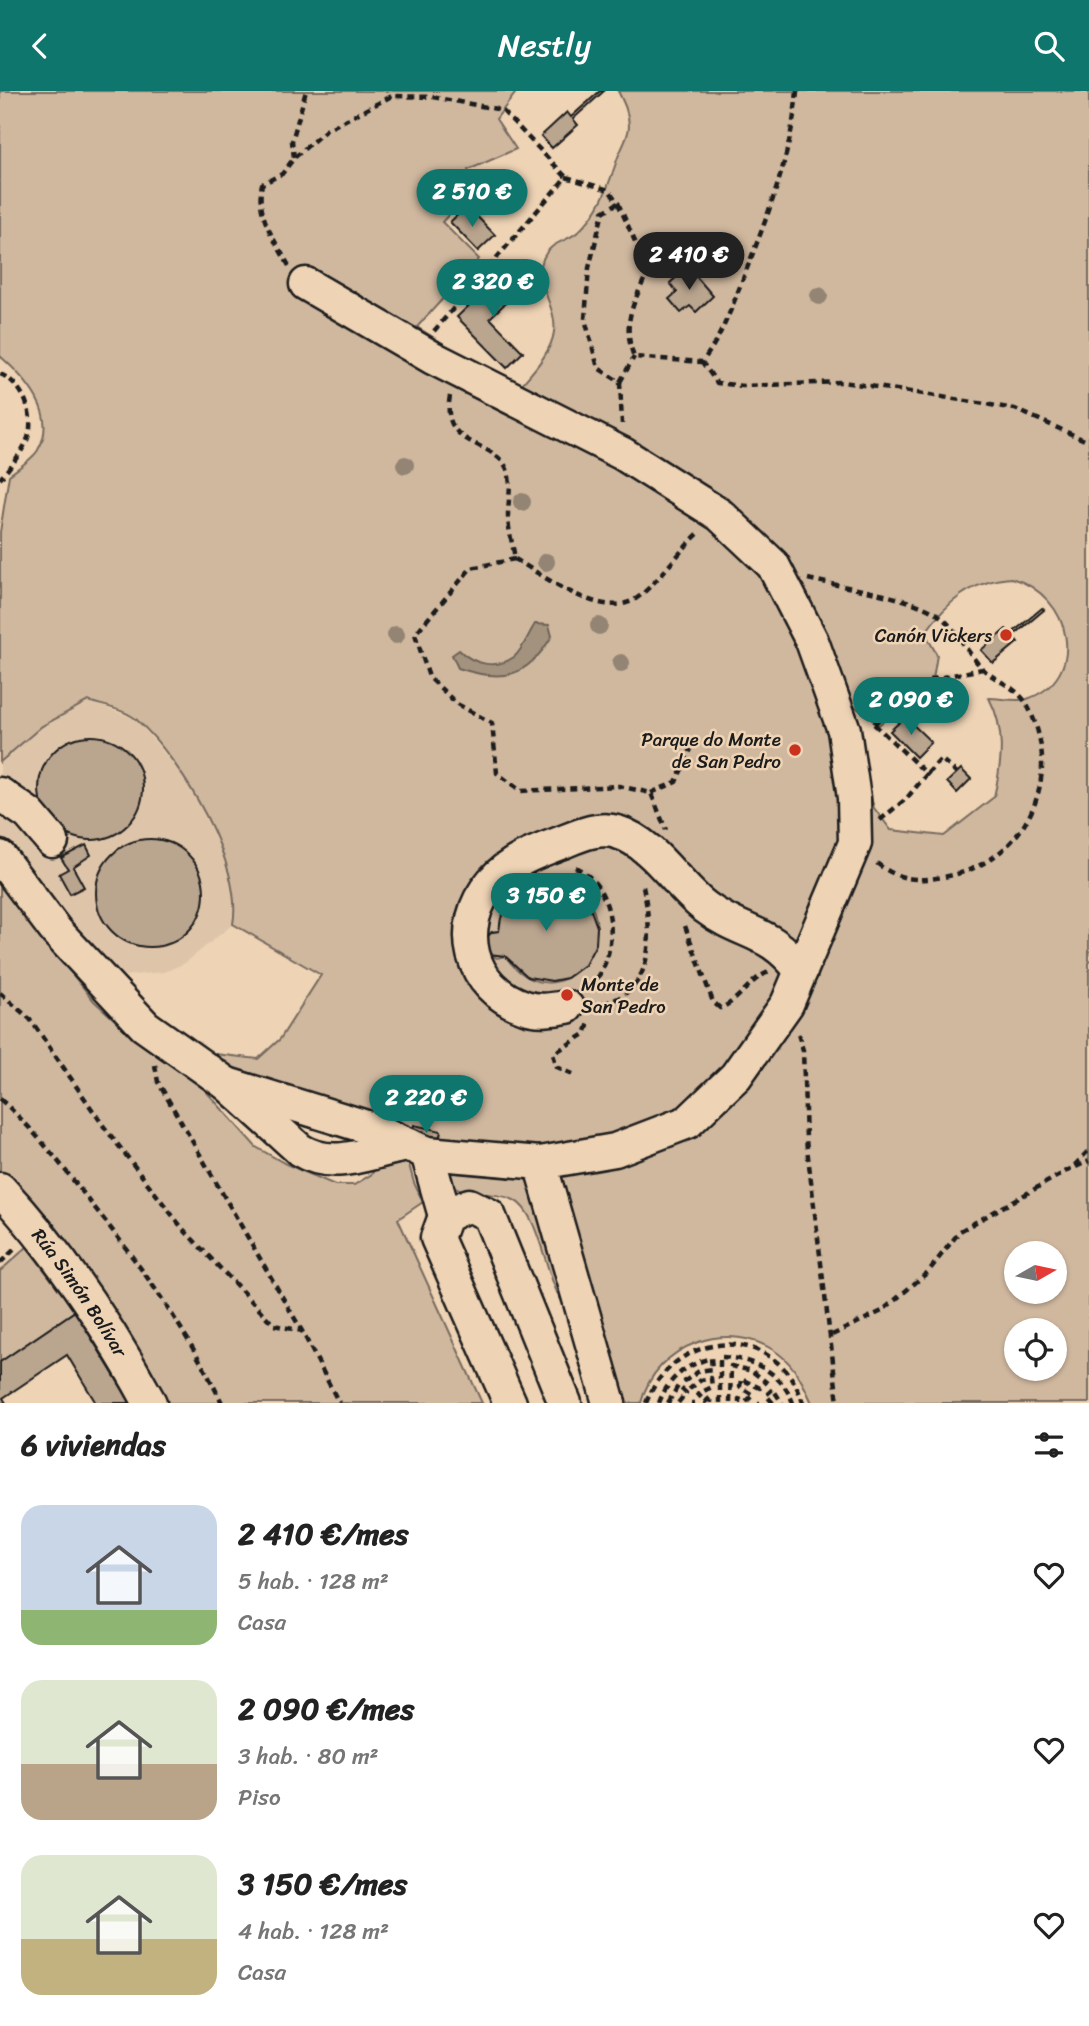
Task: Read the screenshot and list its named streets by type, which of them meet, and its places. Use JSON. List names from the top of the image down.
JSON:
{
  "streets": {
    "street": ["Rúa Simón Bolívar"]
  },
  "places": ["Canón Vickers", "Parque do Monte de San Pedro", "Monte de San Pedro"],
  "north": "right",
  "page": {
    "header": "Nestly",
    "price": [
      "2 510 €",
      "2 410 €",
      "2 320 €",
      "2 090 €",
      "3 150 €",
      "2 220 €"
    ],
    "heading": "6 viviendas",
    "list": [
      {
        "name": "2 410 €/mes",
        "note": "5 hab. · 128 m² · Casa"
      },
      {
        "name": "2 090 €/mes",
        "note": "3 hab. · 80 m² · Piso"
      },
      {
        "name": "3 150 €/mes",
        "note": "4 hab. · 128 m² · Casa"
      }
    ]
  }
}
